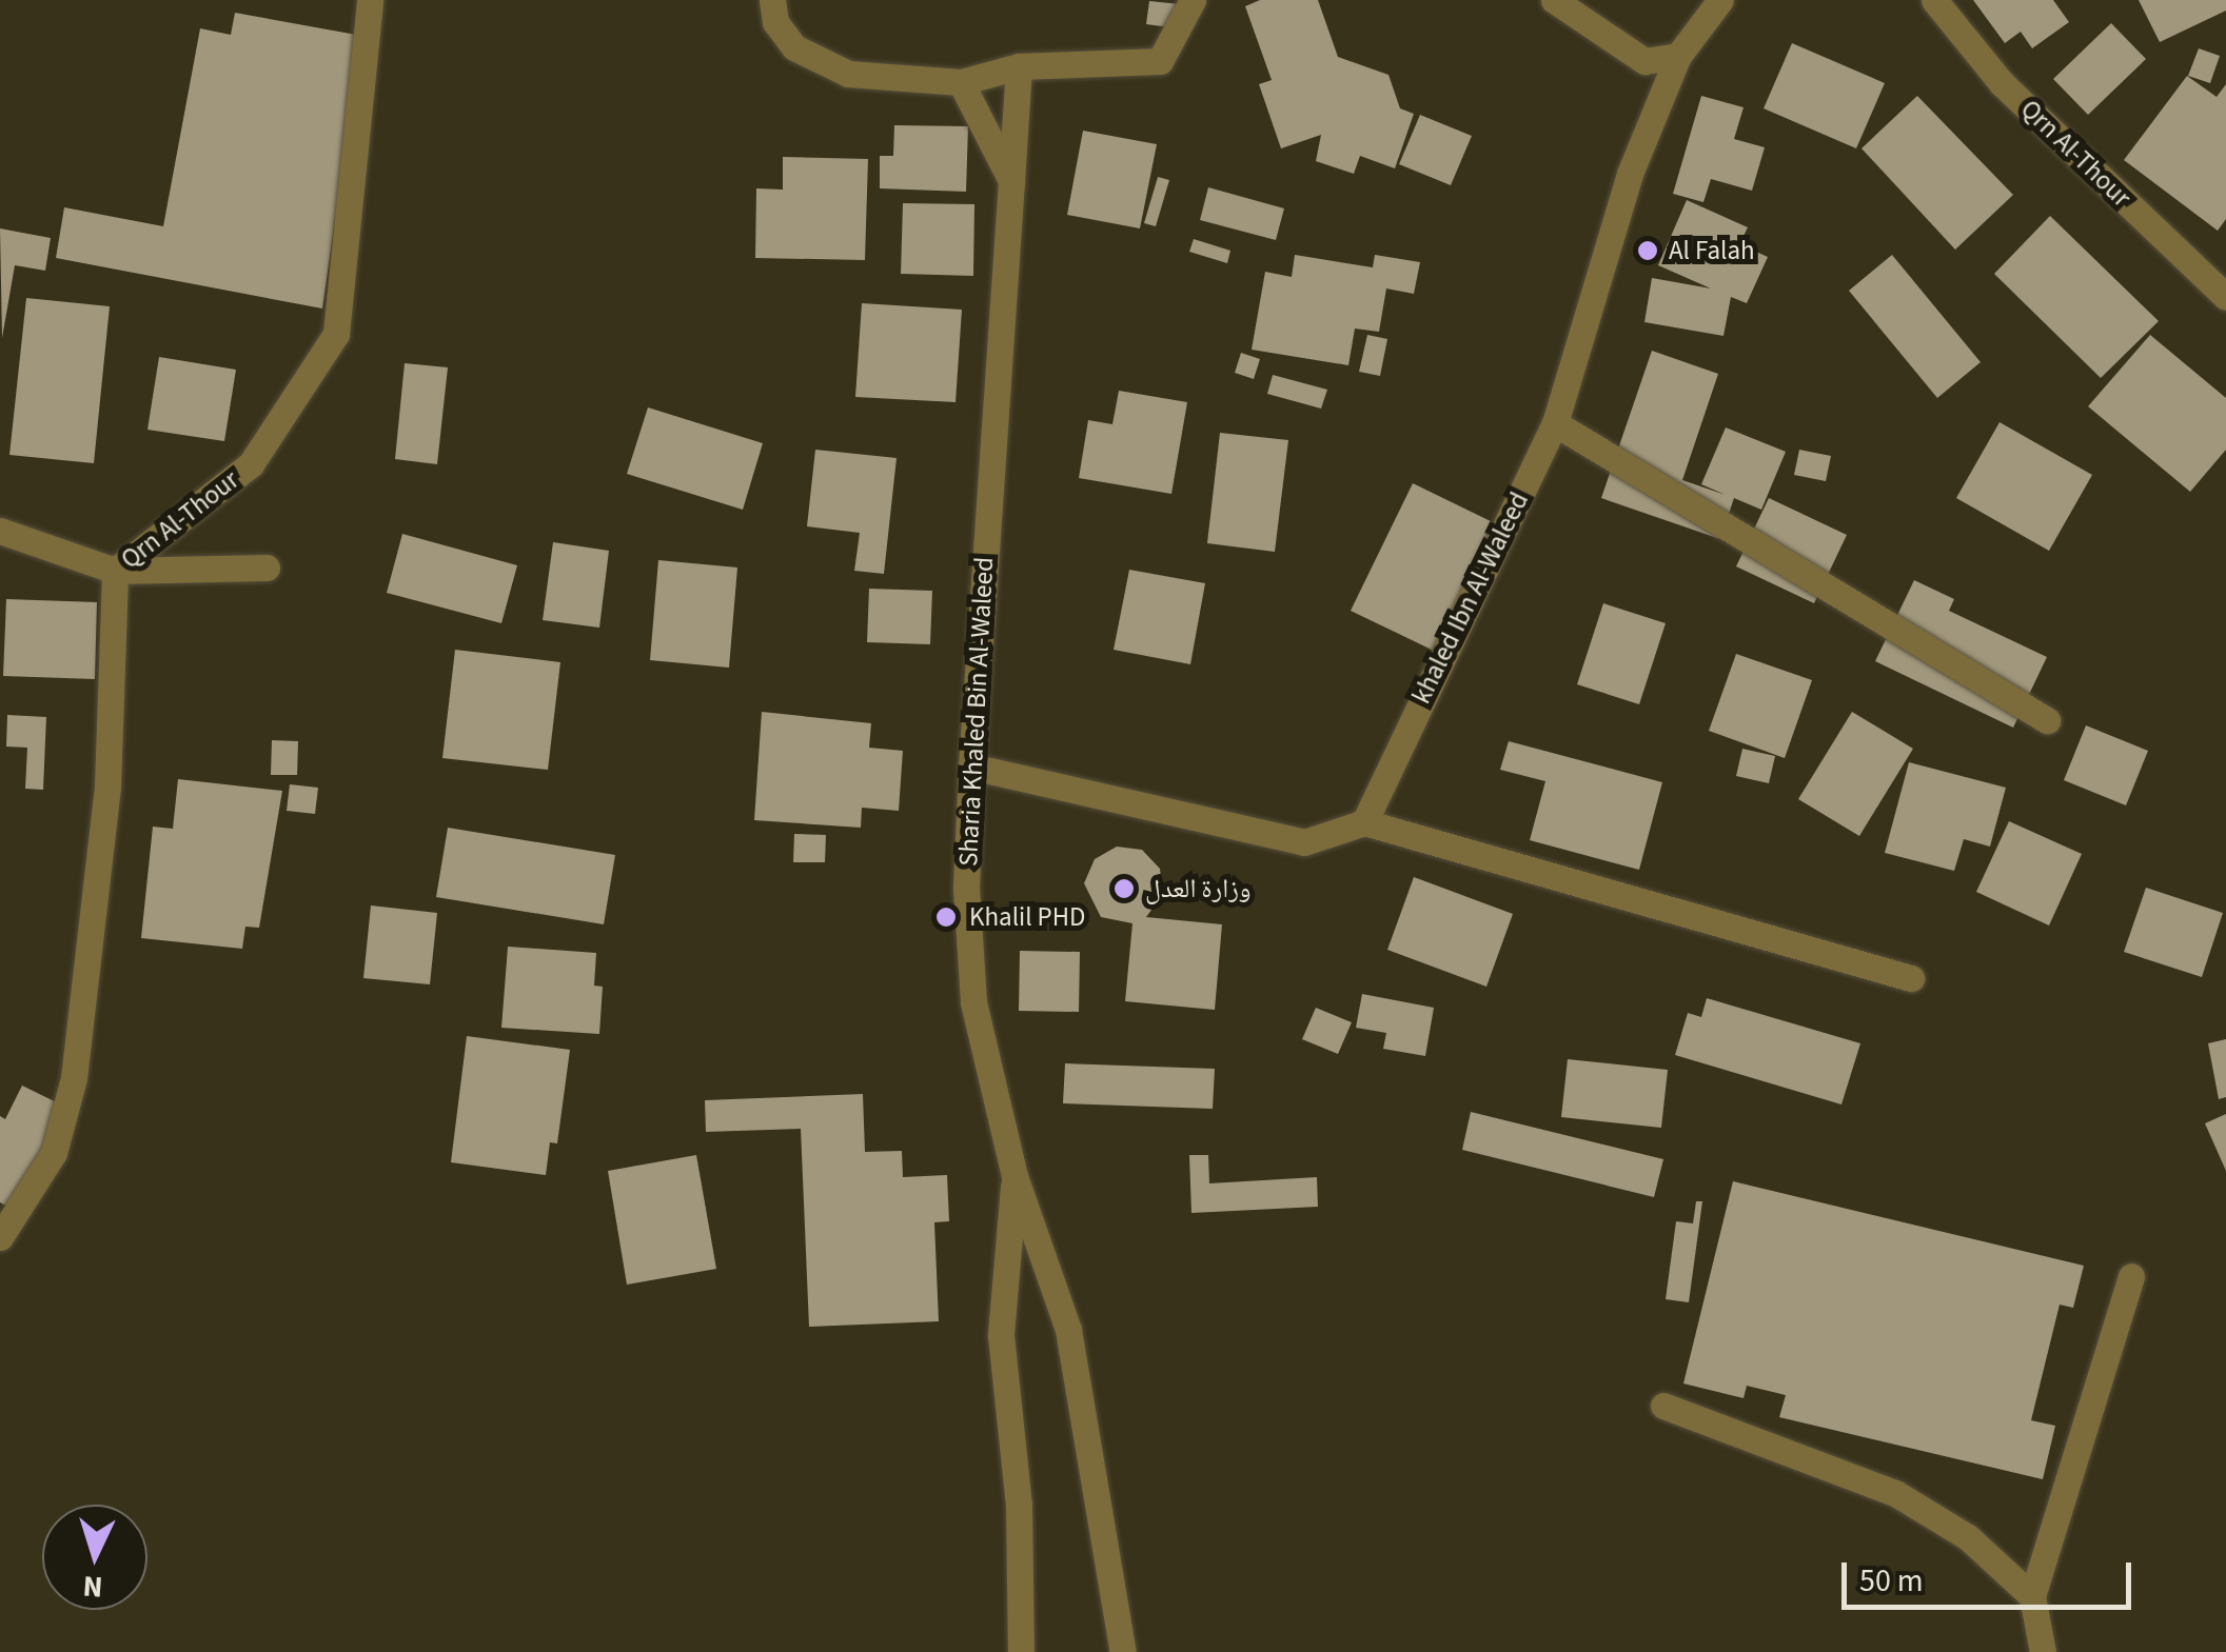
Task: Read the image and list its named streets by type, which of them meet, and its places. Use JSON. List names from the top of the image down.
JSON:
{
  "streets": {
    "street": ["Qrn Al-Thour", "khaled Ibn Al-Waleed", "Sharia Khaled Bin Al-Waleed"]
  },
  "places": ["Al Falah", "وزارة العدل", "Khalil PHD"],
  "scale_bar": "50 m",
  "north": "bottom"
}
